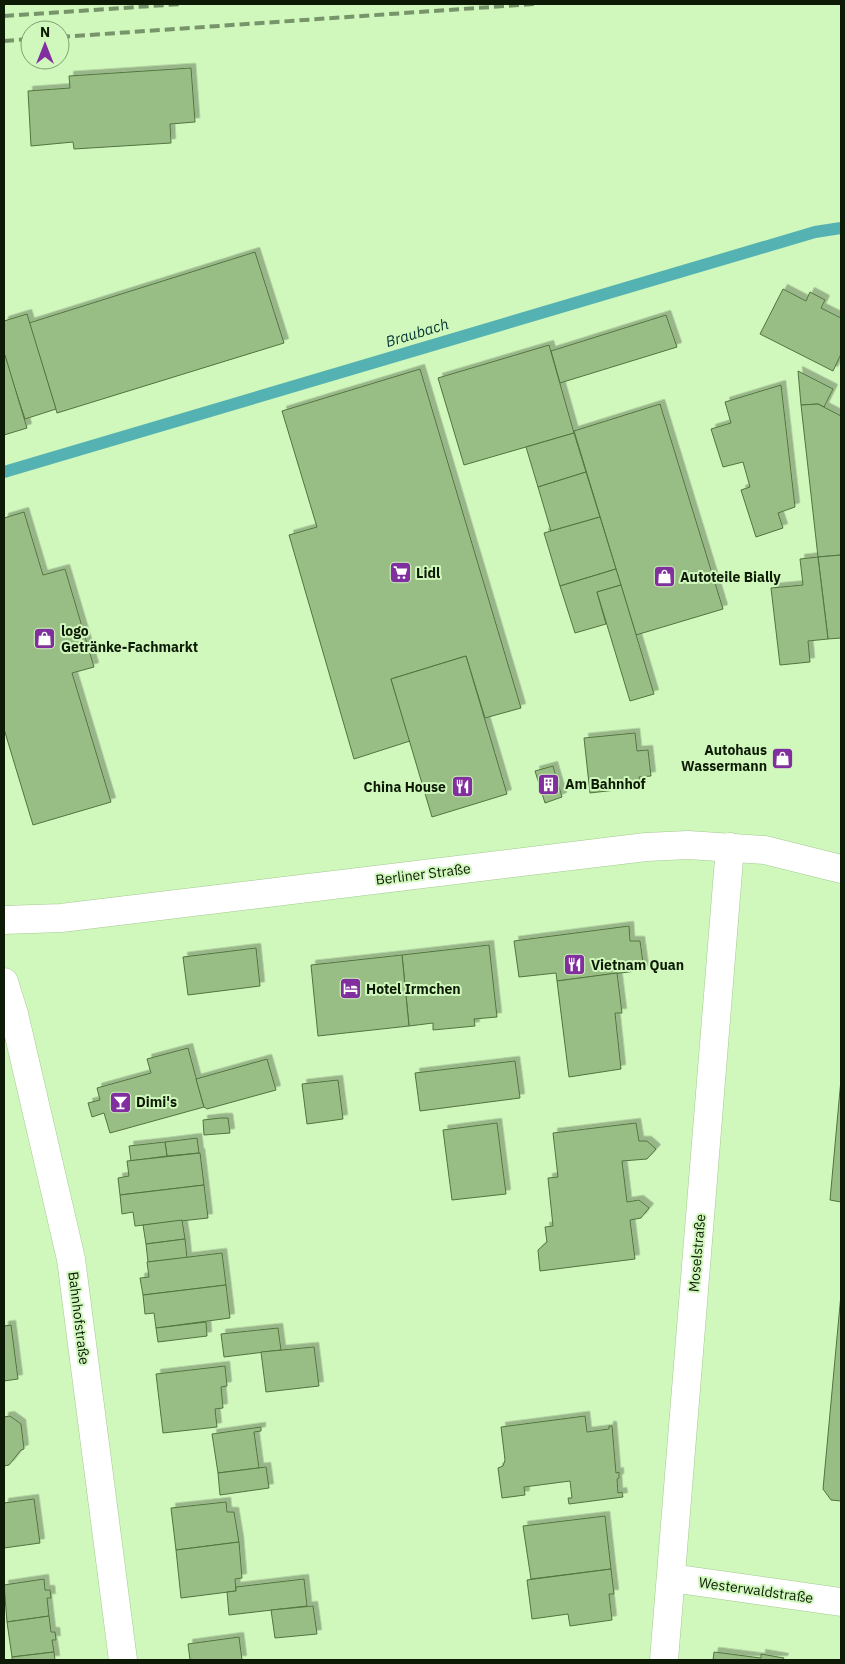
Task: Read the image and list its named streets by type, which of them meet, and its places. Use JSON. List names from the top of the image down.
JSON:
{
  "streets": {
    "street": [
      "Berliner Straße",
      "Moselstraße",
      "Bahnhofstraße",
      "Westerwaldstraße"
    ]
  },
  "crossings": [
    ["Berliner Straße", "Moselstraße"],
    ["Moselstraße", "Westerwaldstraße"]
  ],
  "water": ["Braubach"],
  "places": {
    "supermarket": ["Lidl"],
    "shop": ["Autoteile Bially", "logo Getränke-Fachmarkt", "Autohaus Wassermann"],
    "building": ["Am Bahnhof"],
    "restaurant": ["China House", "Vietnam Quan"],
    "hotel": ["Hotel Irmchen"],
    "bar": ["Dimi's"]
  },
  "north": "top"
}
